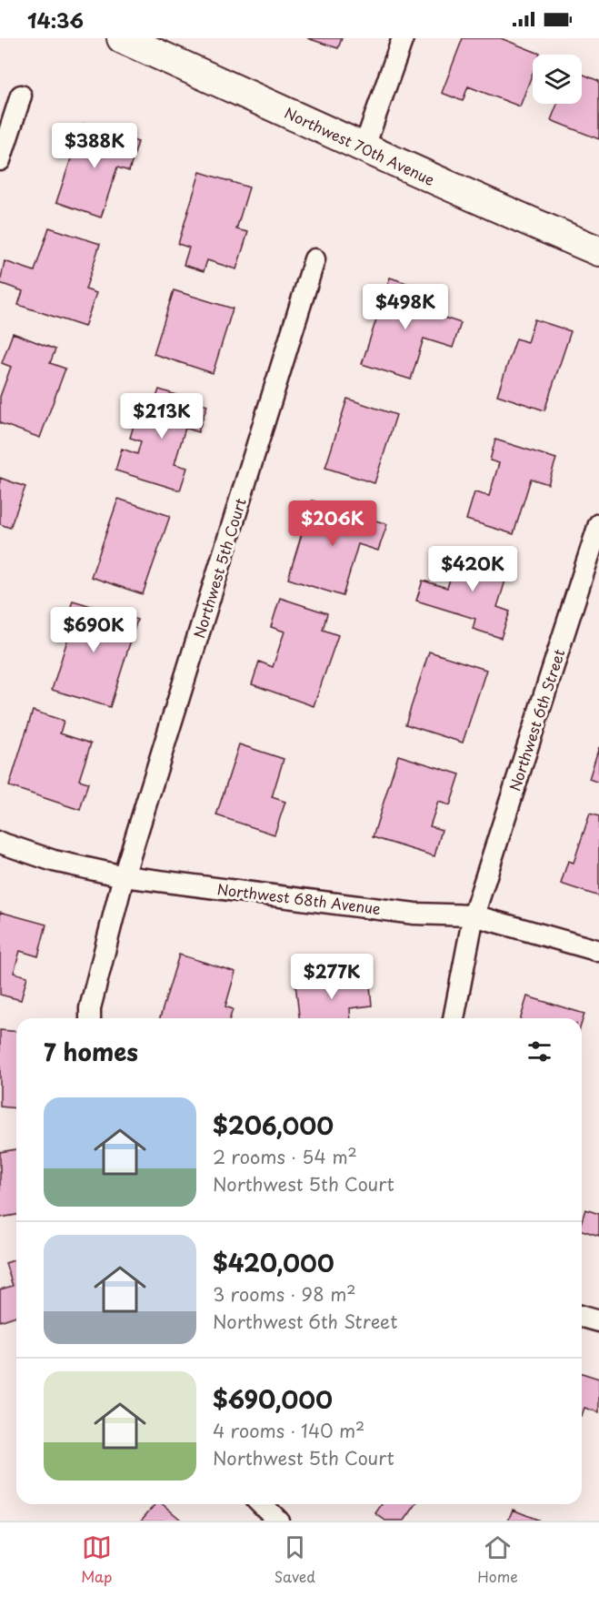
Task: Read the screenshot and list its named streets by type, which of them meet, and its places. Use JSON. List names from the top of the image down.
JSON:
{
  "streets": {
    "street": [
      "Northwest 70th Avenue",
      "Northwest 5th Court",
      "Northwest 6th Street",
      "Northwest 68th Avenue"
    ]
  },
  "crossings": [
    ["Northwest 5th Court", "Northwest 68th Avenue"],
    ["Northwest 6th Street", "Northwest 68th Avenue"]
  ],
  "page": {
    "status": "14:36",
    "price": [
      "$388K",
      "$498K",
      "$213K",
      "$206K",
      "$420K",
      "$690K",
      "$277K"
    ],
    "heading": "7 homes",
    "list": [
      {
        "name": "$206,000",
        "note": "2 rooms · 54 m² · Northwest 5th Court"
      },
      {
        "name": "$420,000",
        "note": "3 rooms · 98 m² · Northwest 6th Street"
      },
      {
        "name": "$690,000",
        "note": "4 rooms · 140 m² · Northwest 5th Court"
      }
    ],
    "tabs": ["Map", "Saved", "Home"]
  }
}
